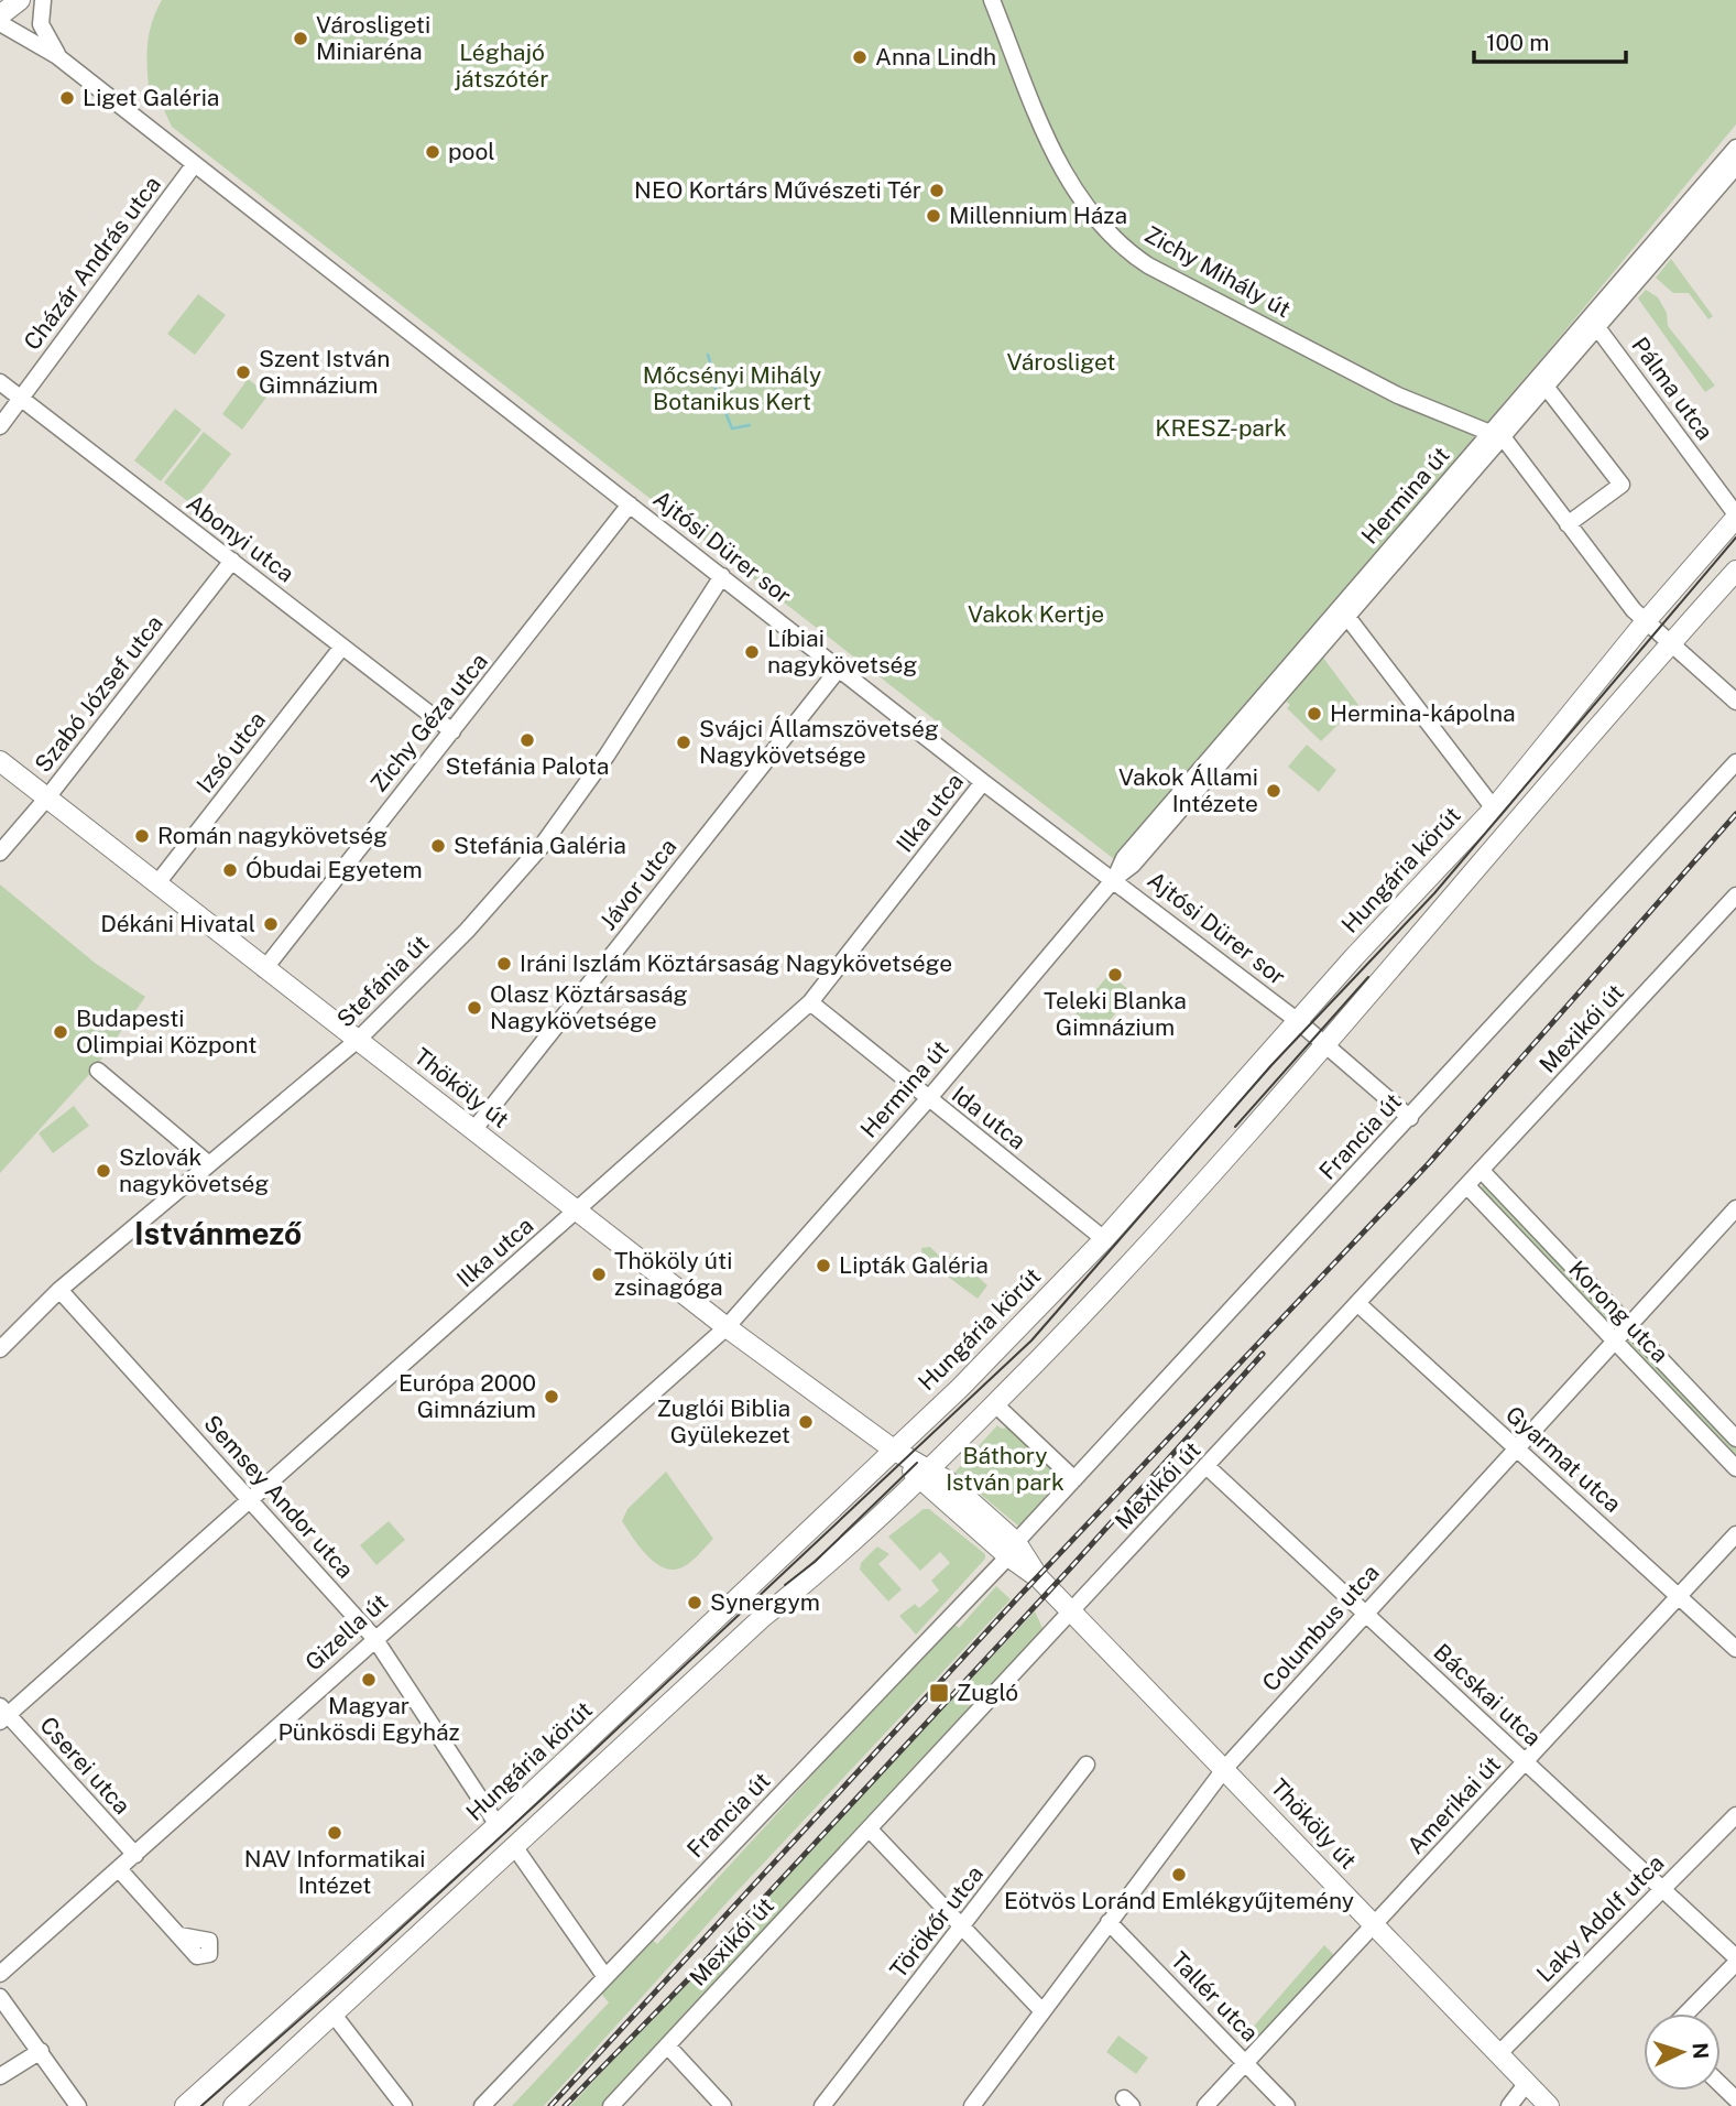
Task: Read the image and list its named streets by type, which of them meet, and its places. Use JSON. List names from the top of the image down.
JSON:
{
  "streets": {
    "main road": ["Hungária körút", "Thököly út"],
    "street": [
      "Cházár András utca",
      "Zichy Mihály út",
      "Pálma utca",
      "Hermina út",
      "Abonyi utca",
      "Ajtósi Dürer sor",
      "Szabó József utca",
      "Zichy Géza utca",
      "Izsó utca",
      "Ilka utca",
      "Jávor utca",
      "Stefánia út",
      "Mexikói út",
      "Ida utca",
      "Francia út",
      "Korong utca",
      "Gyarmat utca",
      "Semsey Andor utca",
      "Columbus utca",
      "Gizella út",
      "Bácskai utca",
      "Cserei utca",
      "Amerikai út",
      "Laky Adolf utca",
      "Törökőr utca",
      "Tallér utca"
    ]
  },
  "crossings": [
    ["Cházár András utca", "Abonyi utca"],
    ["Cházár András utca", "Ajtósi Dürer sor"],
    ["Zichy Mihály út", "Hermina út"],
    ["Pálma utca", "Hermina út"],
    ["Pálma utca", "Hungária körút"],
    ["Hermina út", "Ajtósi Dürer sor"],
    ["Hermina út", "Thököly út"],
    ["Hermina út", "Ida utca"],
    ["Hermina út", "Gizella út"],
    ["Abonyi utca", "Szabó József utca"],
    ["Abonyi utca", "Zichy Géza utca"],
    ["Abonyi utca", "Izsó utca"],
    ["Ajtósi Dürer sor", "Zichy Géza utca"],
    ["Ajtósi Dürer sor", "Ilka utca"],
    ["Ajtósi Dürer sor", "Hungária körút"],
    ["Ajtósi Dürer sor", "Jávor utca"],
    ["Ajtósi Dürer sor", "Stefánia út"],
    ["Ajtósi Dürer sor", "Francia út"],
    ["Szabó József utca", "Thököly út"],
    ["Zichy Géza utca", "Thököly út"],
    ["Izsó utca", "Thököly út"],
    ["Ilka utca", "Thököly út"],
    ["Ilka utca", "Ida utca"],
    ["Ilka utca", "Semsey Andor utca"],
    ["Ilka utca", "Cserei utca"],
    ["Hungária körút", "Thököly út"],
    ["Hungária körút", "Ida utca"],
    ["Hungária körút", "Semsey Andor utca"],
    ["Jávor utca", "Thököly út"],
    ["Stefánia út", "Thököly út"],
    ["Stefánia út", "Semsey Andor utca"],
    ["Mexikói út", "Thököly út"],
    ["Mexikói út", "Korong utca"],
    ["Mexikói út", "Gyarmat utca"],
    ["Mexikói út", "Bácskai utca"],
    ["Thököly út", "Francia út"],
    ["Thököly út", "Columbus utca"],
    ["Thököly út", "Gizella út"],
    ["Thököly út", "Amerikai út"],
    ["Thököly út", "Laky Adolf utca"],
    ["Korong utca", "Columbus utca"],
    ["Gyarmat utca", "Columbus utca"],
    ["Gyarmat utca", "Amerikai út"],
    ["Semsey Andor utca", "Gizella út"],
    ["Columbus utca", "Bácskai utca"],
    ["Columbus utca", "Tallér utca"],
    ["Gizella út", "Cserei utca"],
    ["Bácskai utca", "Amerikai út"],
    ["Bácskai utca", "Laky Adolf utca"],
    ["Amerikai út", "Tallér utca"]
  ],
  "districts": ["Istvánmező"],
  "parks": [
    "Léghajó játszótér",
    "Városliget",
    "Mőcsényi Mihály Botanikus Kert",
    "KRESZ-park",
    "Vakok Kertje",
    "Báthory István park"
  ],
  "places": {
    "other": [
      "Városligeti Miniaréna",
      "Anna Lindh",
      "Liget Galéria",
      "pool",
      "NEO Kortárs Művészeti Tér",
      "Millennium Háza",
      "Szent István Gimnázium",
      "Líbiai nagykövetség",
      "Hermina-kápolna",
      "Stefánia Palota",
      "Svájci Államszövetség Nagykövetsége",
      "Vakok Állami Intézete",
      "Román nagykövetség",
      "Stefánia Galéria",
      "Óbudai Egyetem",
      "Dékáni Hivatal",
      "Iráni Iszlám Köztársaság Nagykövetsége",
      "Teleki Blanka Gimnázium",
      "Olasz Köztársaság Nagykövetsége",
      "Budapesti Olimpiai Központ",
      "Szlovák nagykövetség",
      "Lipták Galéria",
      "Thököly úti zsinagóga",
      "Európa 2000 Gimnázium",
      "Zuglói Biblia Gyülekezet",
      "Synergym",
      "Magyar Pünkösdi Egyház",
      "NAV Informatikai Intézet",
      "Eötvös Loránd Emlékgyűjtemény"
    ],
    "transit": ["Zugló"]
  },
  "scale_bar": "100 m",
  "north": "right"
}
